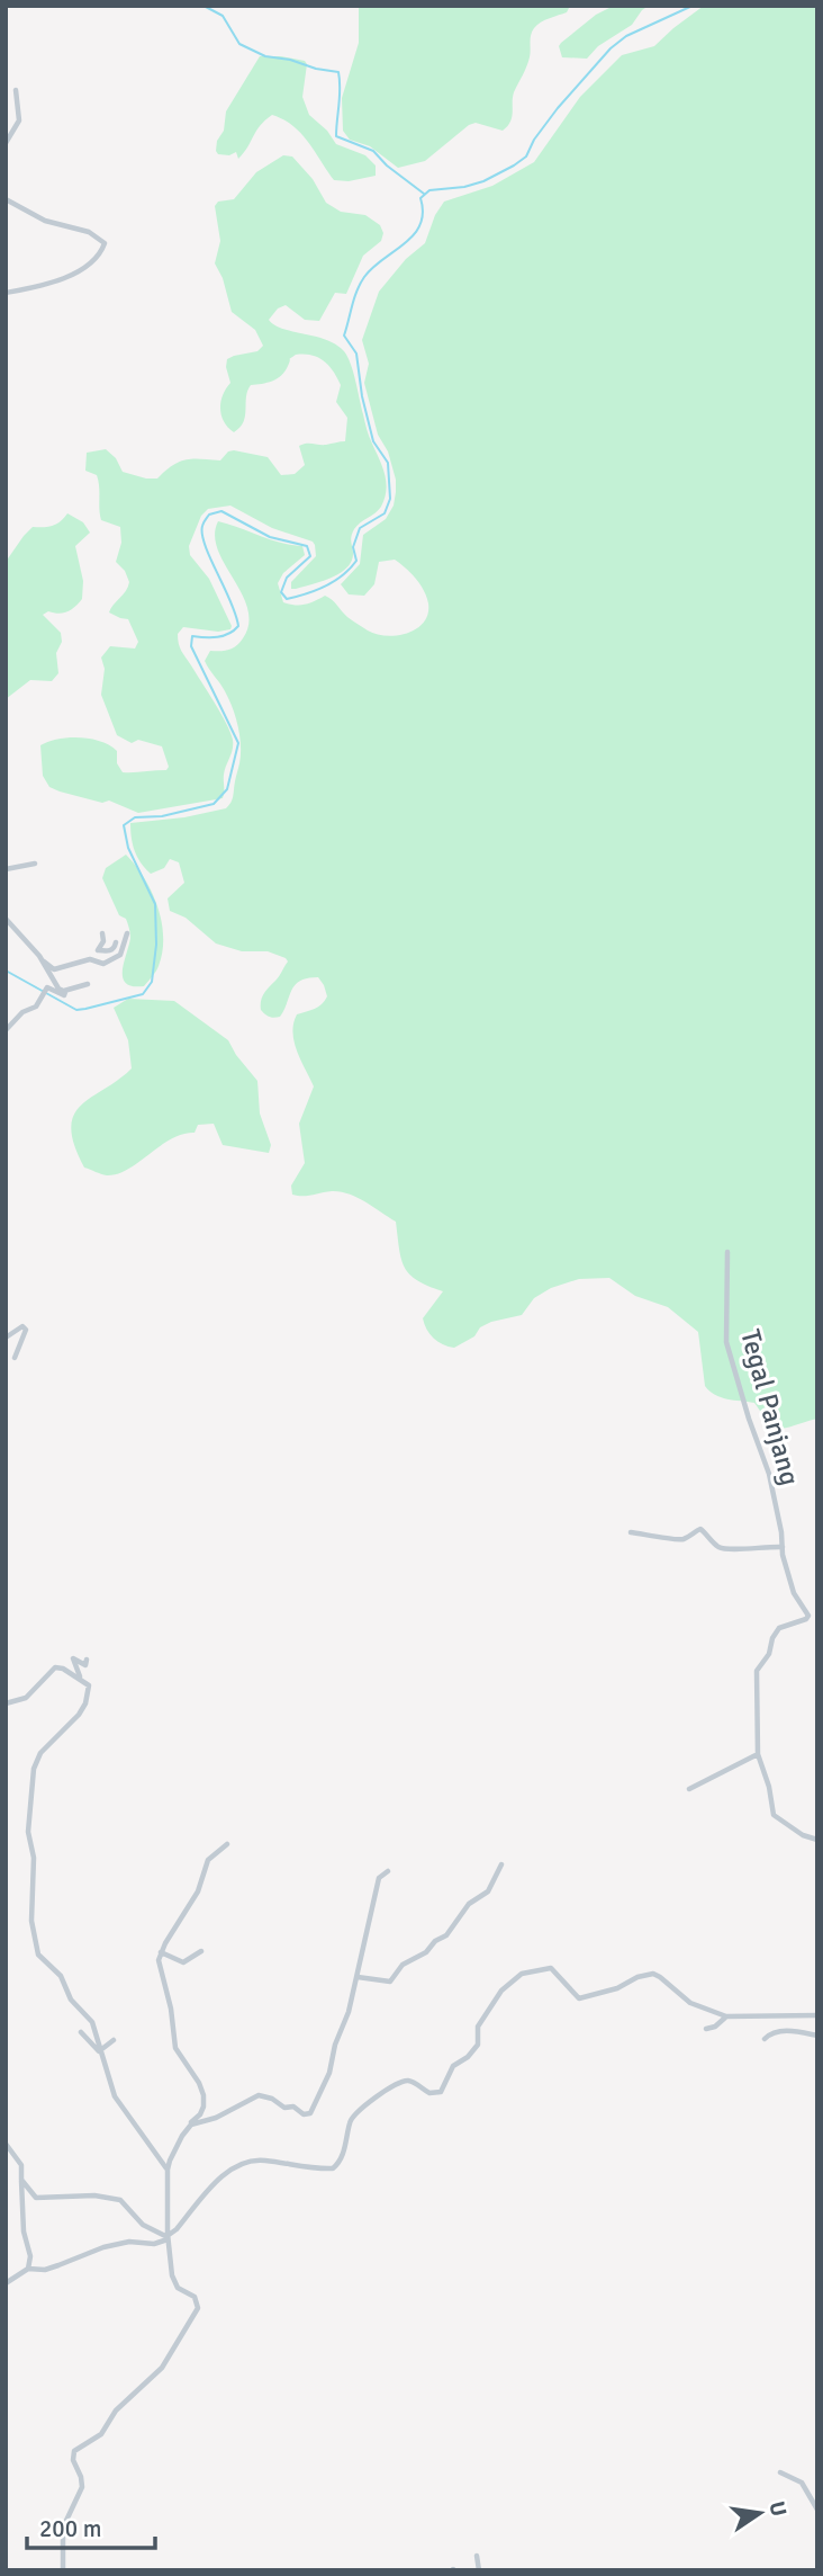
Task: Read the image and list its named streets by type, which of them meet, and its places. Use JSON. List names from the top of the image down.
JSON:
{
  "streets": {
    "street": ["Tegal Panjang"]
  },
  "scale_bar": "200 m",
  "north": "right"
}
